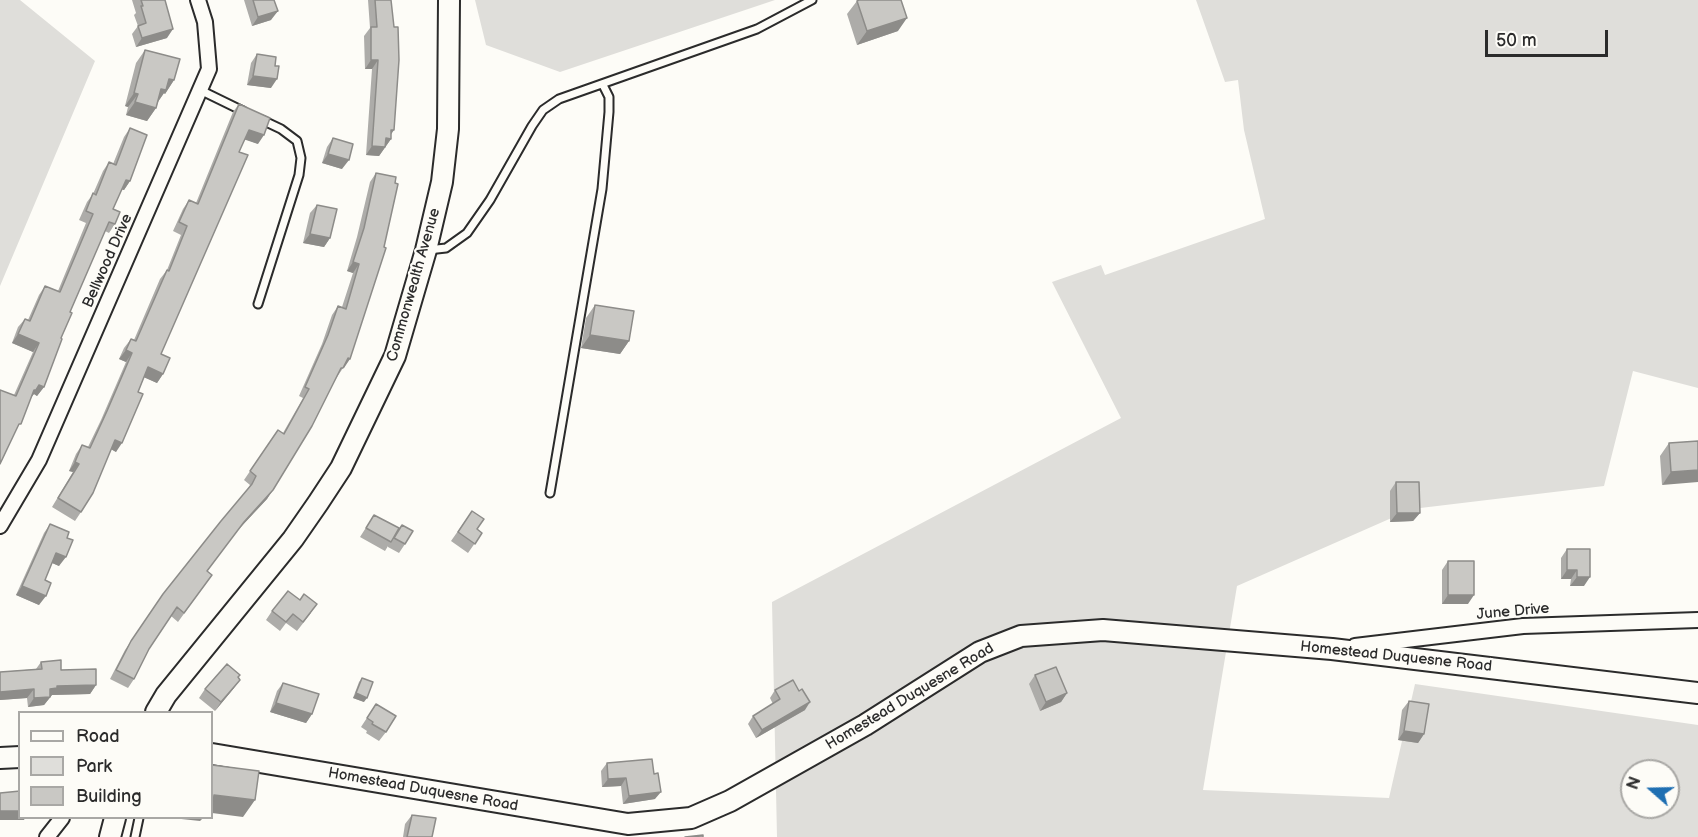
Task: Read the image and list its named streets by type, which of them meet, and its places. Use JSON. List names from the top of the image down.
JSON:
{
  "streets": {
    "street": [
      "Bellwood Drive",
      "Commonwealth Avenue",
      "June Drive",
      "Homestead Duquesne Road"
    ]
  },
  "crossings": [
    ["June Drive", "Homestead Duquesne Road"]
  ],
  "legend": ["Road", "Park", "Building"],
  "scale_bar": "50 m",
  "north": "left"
}
